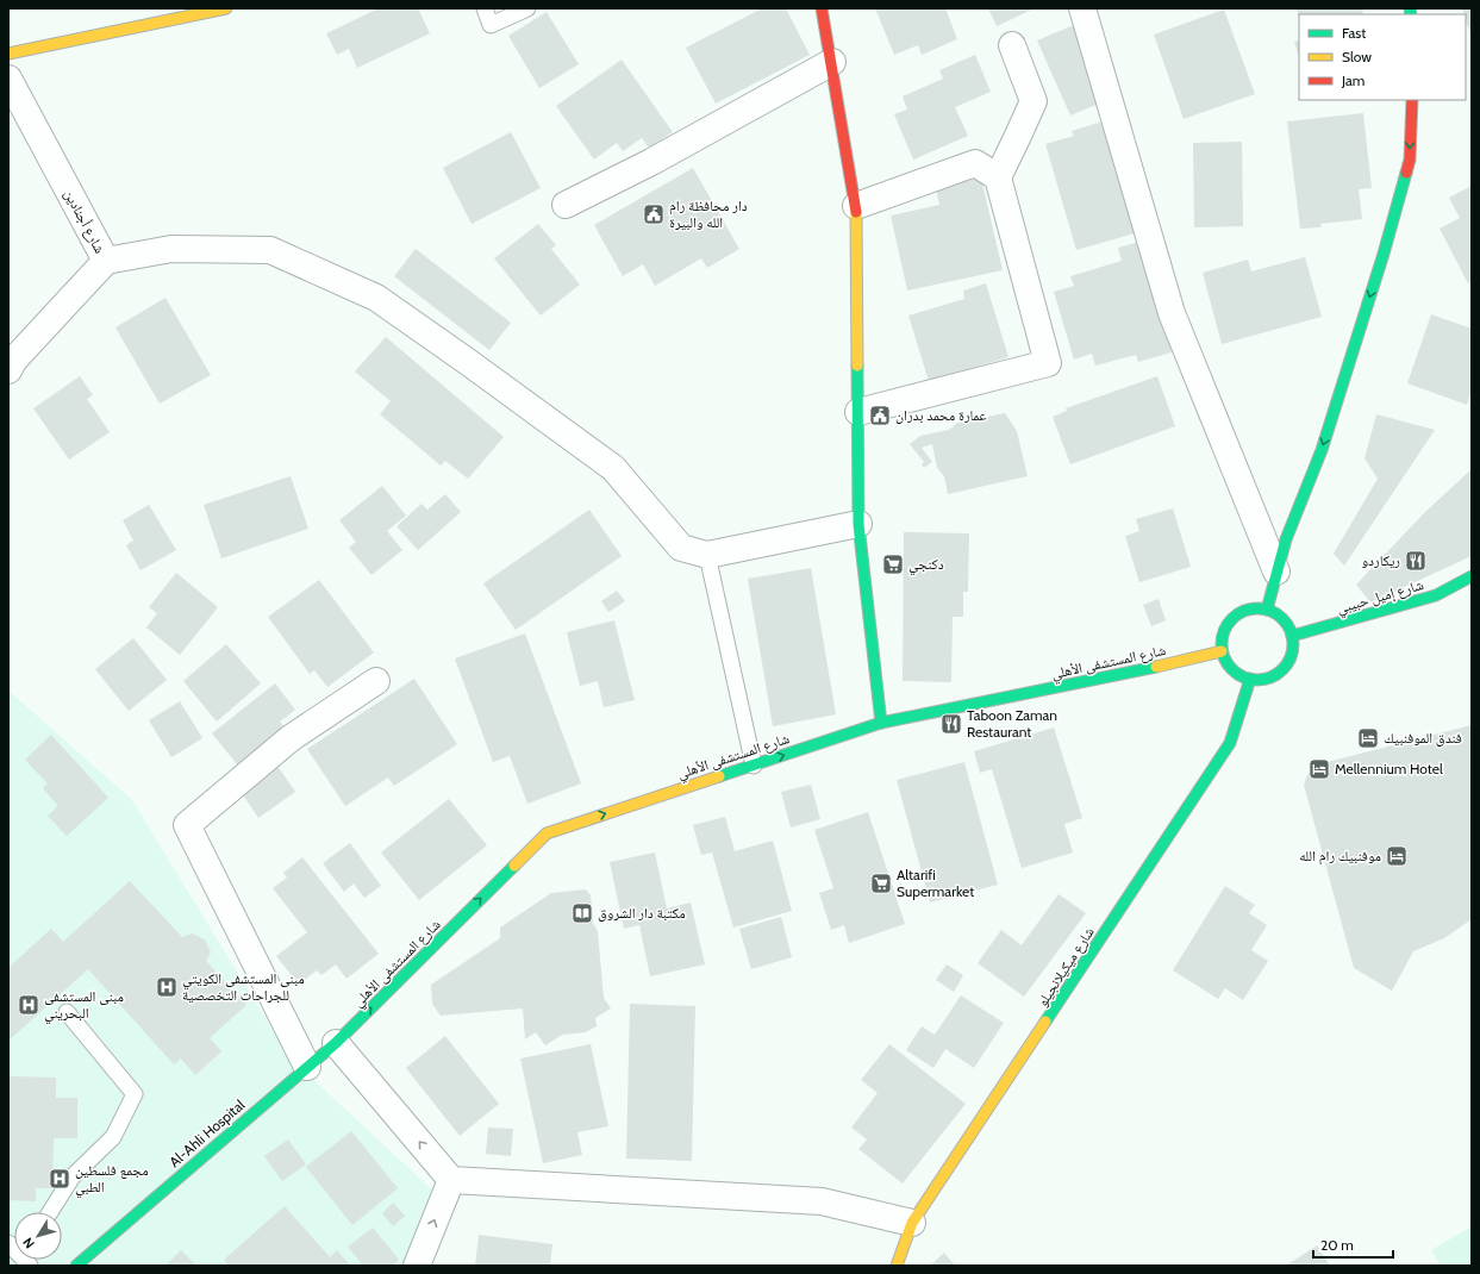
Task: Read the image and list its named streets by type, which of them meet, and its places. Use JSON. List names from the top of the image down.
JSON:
{
  "streets": {
    "street": [
      "شارع أجنادين",
      "شارع إميل حبيبي",
      "شارع المستشفى الأهلي",
      "شارع ميكيلانجيلو",
      "Al-Ahli Hospital"
    ]
  },
  "crossings": [
    ["شارع إميل حبيبي", "شارع المستشفى الأهلي"],
    ["شارع إميل حبيبي", "شارع ميكيلانجيلو"],
    ["شارع المستشفى الأهلي", "شارع ميكيلانجيلو"],
    ["شارع المستشفى الأهلي", "Al-Ahli Hospital"]
  ],
  "one_way": ["شارع المستشفى الأهلي"],
  "places": {
    "public building": ["دار محافظة رام الله والبيرة", "عمارة محمد بدران"],
    "restaurant": ["ريكاردو", "Taboon Zaman Restaurant"],
    "supermarket": ["دكنجي", "Altarifi Supermarket"],
    "hotel": ["فندق الموفنبيك", "Mellennium Hotel", "موفنبيك رام الله"],
    "library": ["مكتبة دار الشروق"],
    "hospital": ["مبنى المستشفى الكويتي للجراحات التخصصية", "مبنى المستشفى البحريني", "مجمع فلسطين الطبي"]
  },
  "legend": ["Fast", "Slow", "Jam"],
  "scale_bar": "20 m",
  "north": "bottom left"
}
